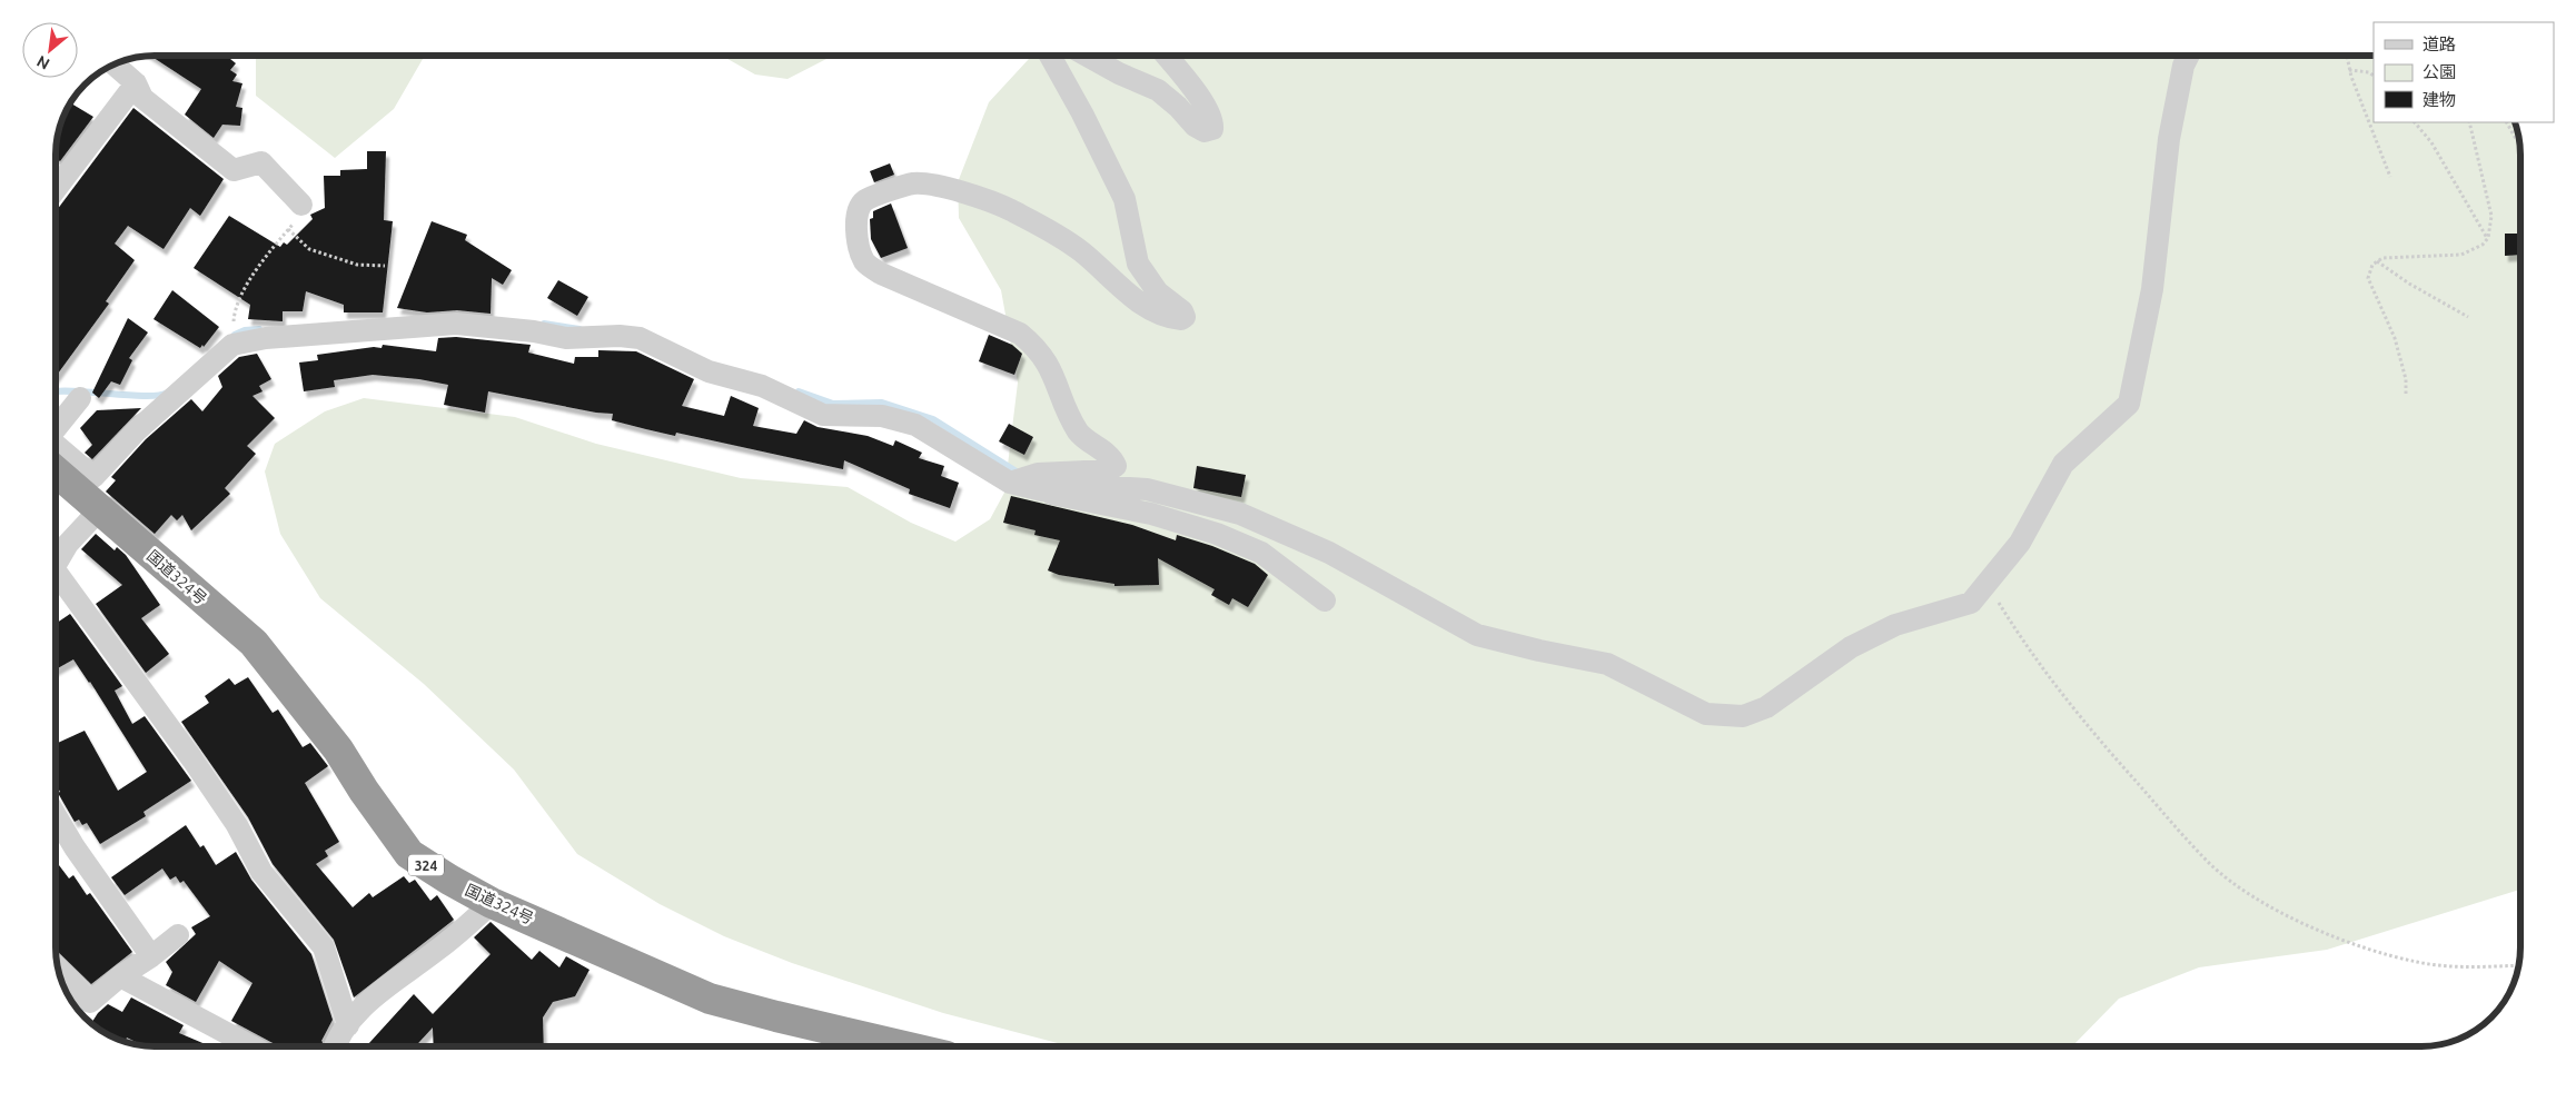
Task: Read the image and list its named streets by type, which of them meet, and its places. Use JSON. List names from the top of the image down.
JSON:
{
  "streets": {
    "highway": ["国道324号", "324"]
  },
  "legend": ["道路", "公園", "建物"],
  "north": "bottom left"
}
